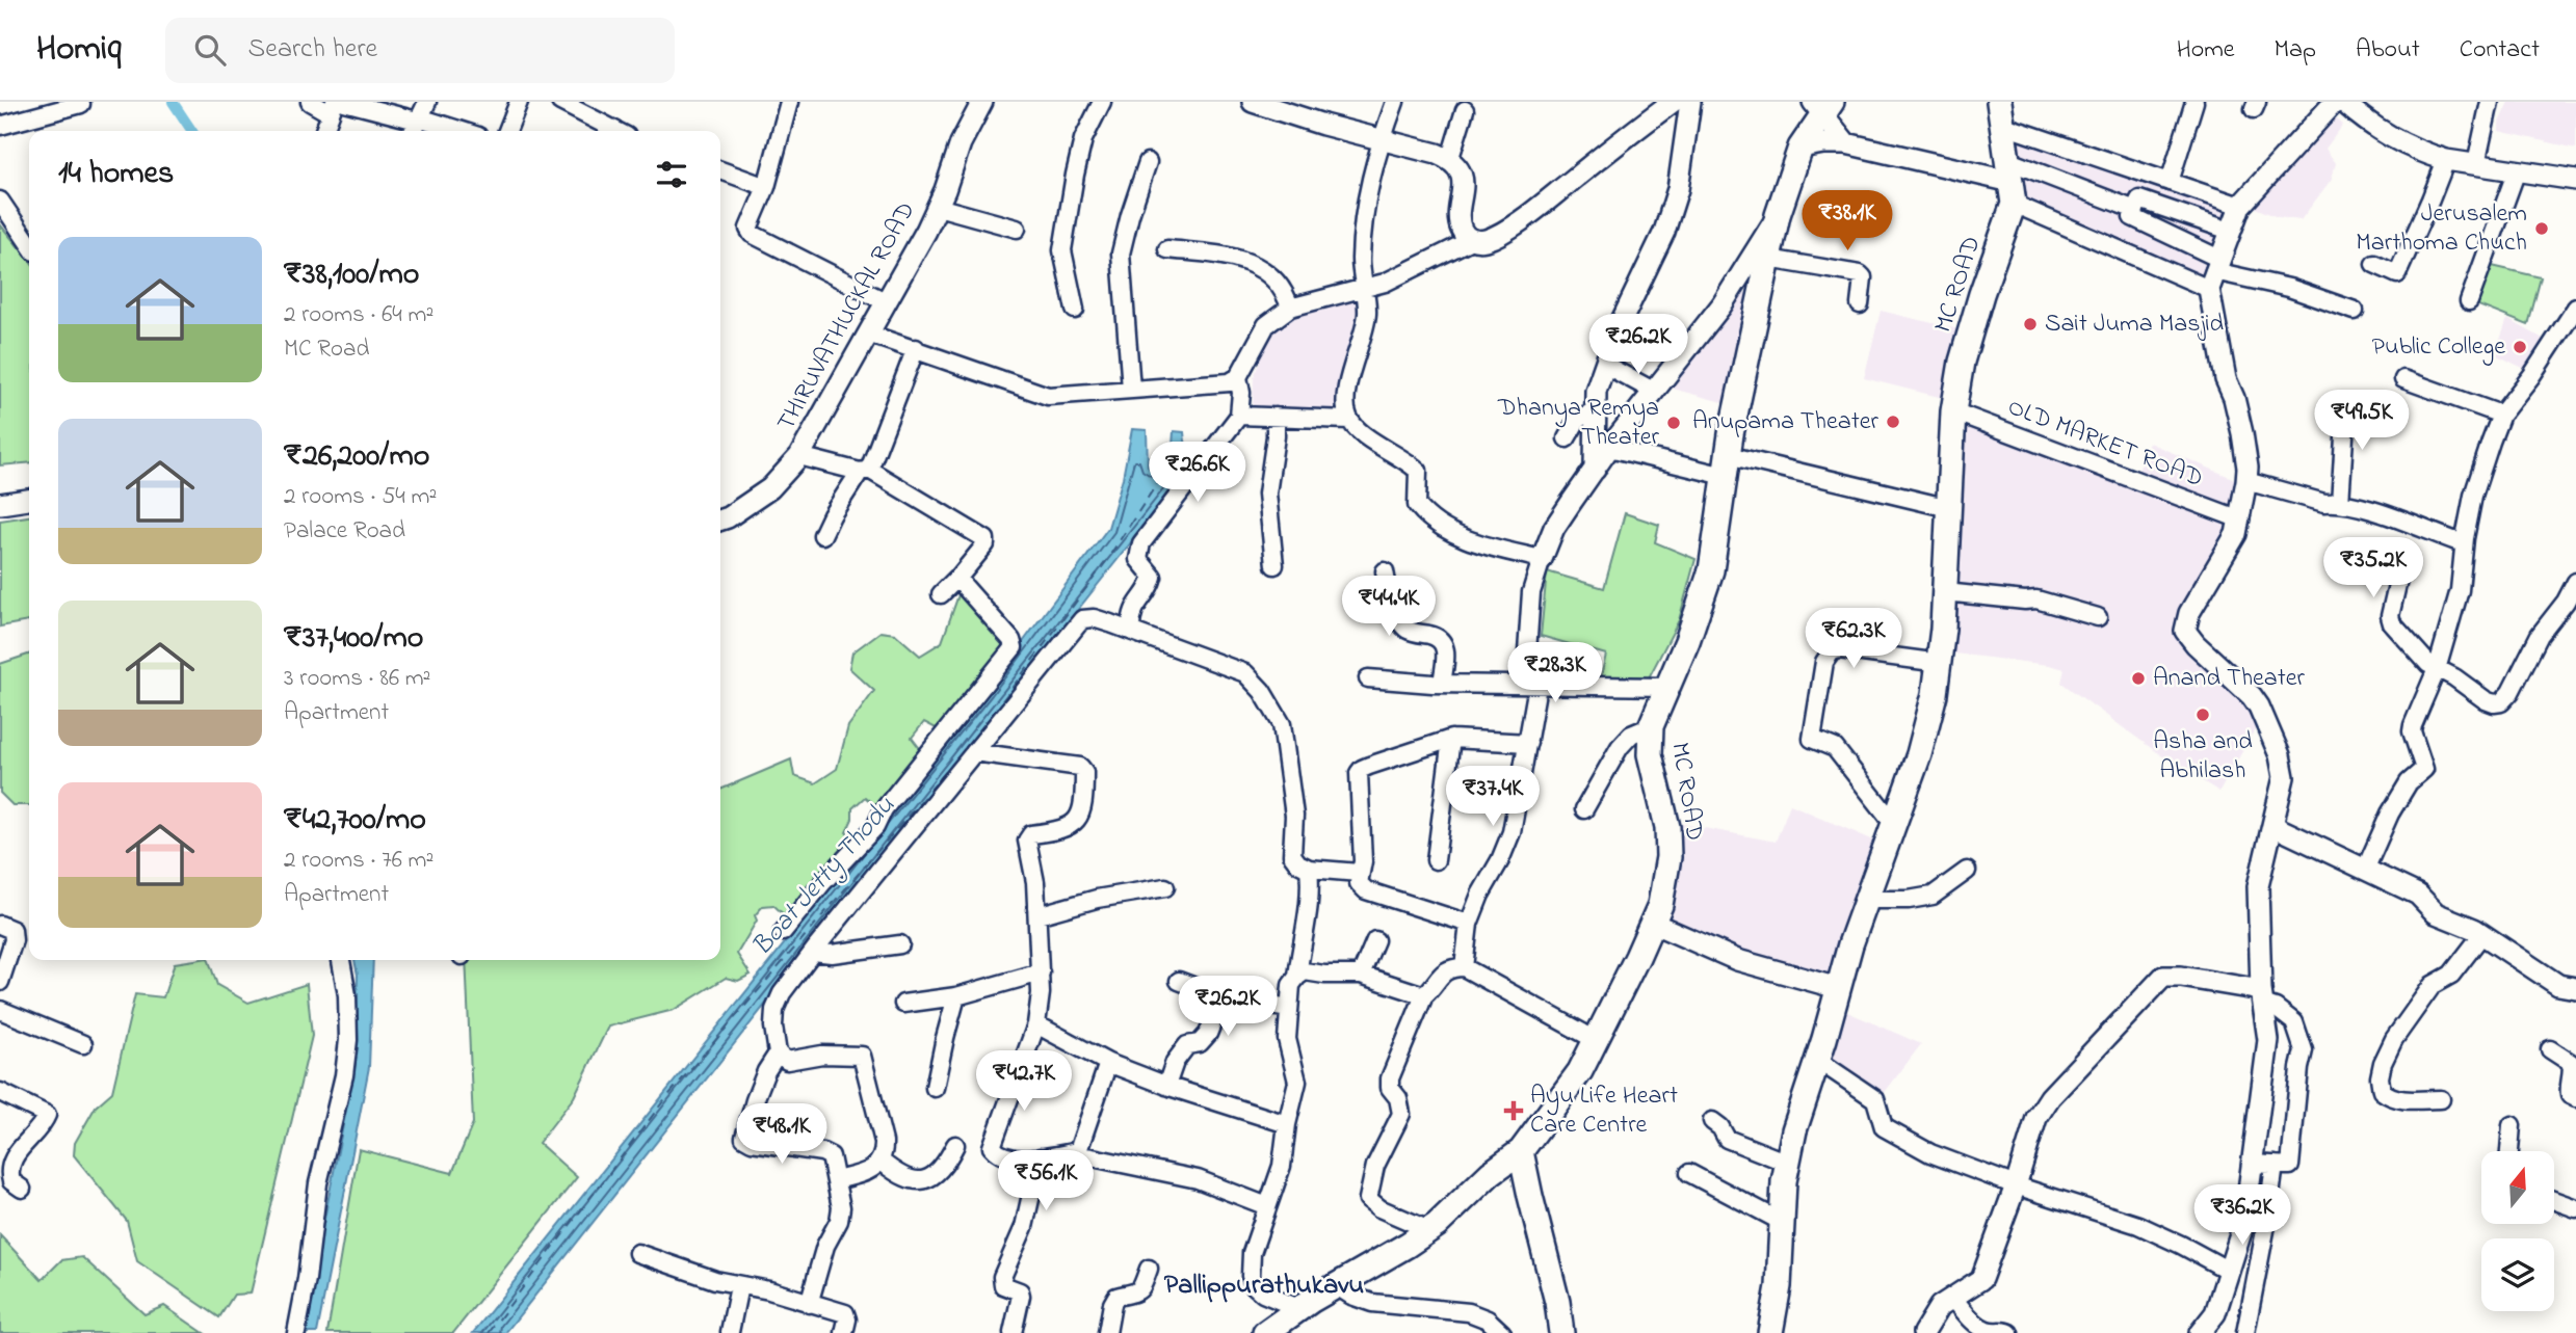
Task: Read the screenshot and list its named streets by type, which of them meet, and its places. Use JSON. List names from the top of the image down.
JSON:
{
  "streets": {
    "highway": ["MC ROAD"],
    "main road": ["THIRUVATHUCKAL ROAD"],
    "street": ["OLD MARKET ROAD"]
  },
  "crossings": [
    ["MC ROAD", "OLD MARKET ROAD"]
  ],
  "districts": ["Pallippurathukavu"],
  "water": ["Boat Jetty Thodu"],
  "places": {
    "other": [
      "Jerusalem Marthoma Chuch",
      "Sait Juma Masjid",
      "Public College",
      "Anupama Theater",
      "Dhanya Remya Theater",
      "Anand Theater",
      "Asha and Abhilash"
    ],
    "health": ["Ayu Life Heart Care Centre"]
  },
  "north": "top",
  "page": {
    "header": "Homiq",
    "search": "Search here",
    "nav": [
      "Home",
      "Map",
      "About",
      "Contact"
    ],
    "heading": "14 homes",
    "price": [
      "₹38.1K",
      "₹26.2K",
      "₹49.5K",
      "₹26.6K",
      "₹35.2K",
      "₹44.4K",
      "₹62.3K",
      "₹28.3K",
      "₹37.4K",
      "₹26.2K",
      "₹42.7K",
      "₹48.1K",
      "₹56.1K",
      "₹36.2K"
    ],
    "list": [
      {
        "name": "₹38,100/mo",
        "note": "2 rooms · 64 m² · MC Road"
      },
      {
        "name": "₹26,200/mo",
        "note": "2 rooms · 54 m² · Palace Road"
      },
      {
        "name": "₹37,400/mo",
        "note": "3 rooms · 86 m² · Apartment"
      },
      {
        "name": "₹42,700/mo",
        "note": "2 rooms · 76 m² · Apartment"
      }
    ]
  }
}
